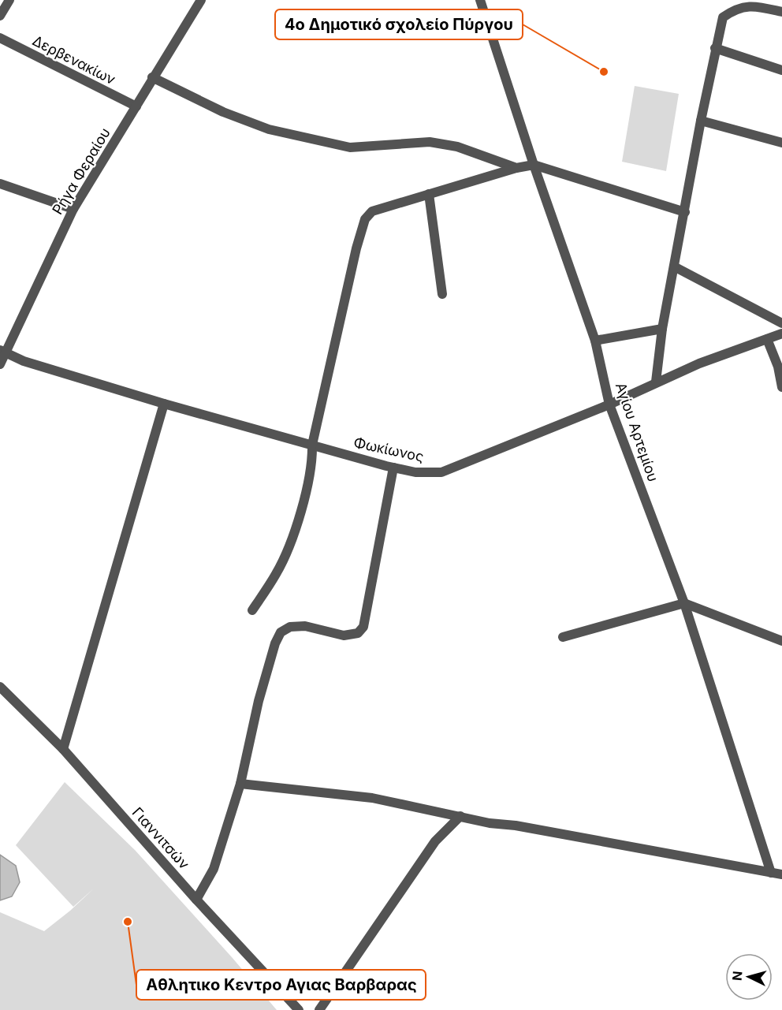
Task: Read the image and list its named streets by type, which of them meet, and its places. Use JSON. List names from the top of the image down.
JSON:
{
  "streets": {
    "street": [
      "Δερβενακίων",
      "Ρήγα Φεραίου",
      "Αγίου Αρτεμίου",
      "Φωκίωνος",
      "Γιαννιτσών"
    ]
  },
  "crossings": [
    ["Δερβενακίων", "Ρήγα Φεραίου"],
    ["Ρήγα Φεραίου", "Φωκίωνος"],
    ["Αγίου Αρτεμίου", "Φωκίωνος"]
  ],
  "places": ["4ο Δημοτικό σχολείο Πύργου", "Αθλητικο Κεντρο Αγιας Βαρβαρας"],
  "north": "left"
}
